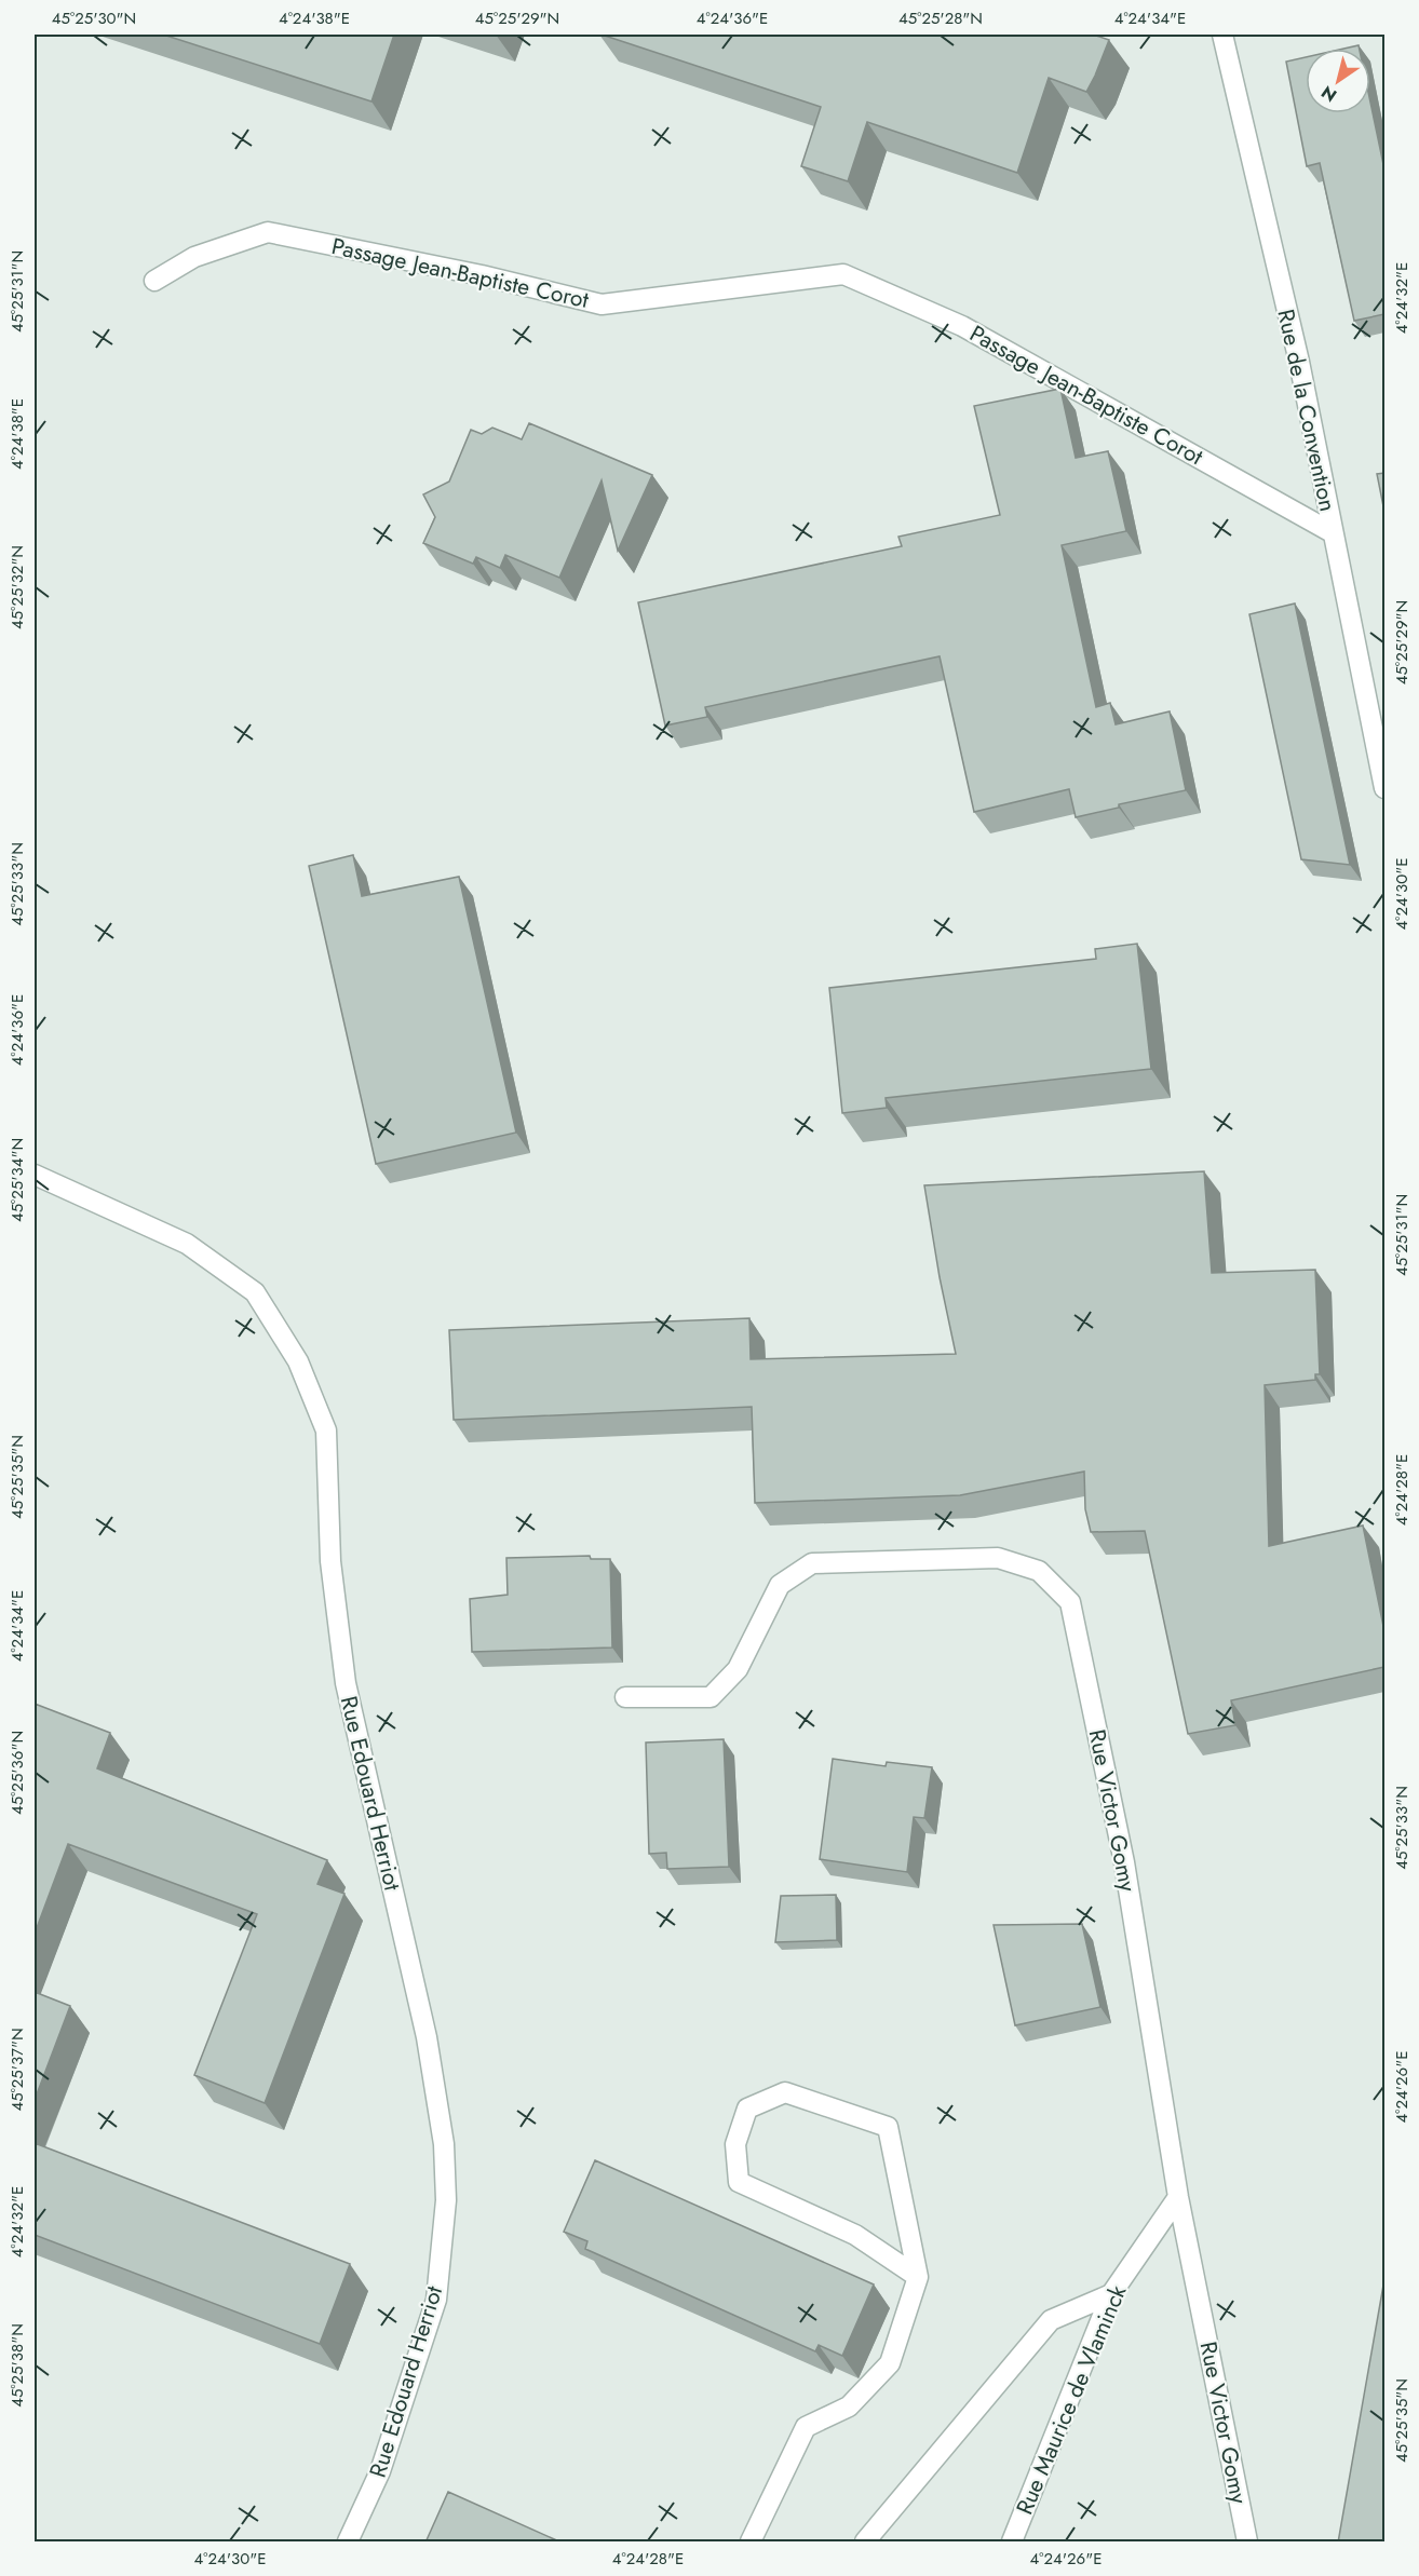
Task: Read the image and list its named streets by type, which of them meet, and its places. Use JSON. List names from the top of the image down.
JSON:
{
  "streets": {
    "street": [
      "Passage Jean-Baptiste Corot",
      "Rue de la Convention",
      "Rue Edouard Herriot",
      "Rue Victor Gomy",
      "Rue Maurice de Vlaminck"
    ]
  },
  "crossings": [
    ["Passage Jean-Baptiste Corot", "Rue de la Convention"],
    ["Rue Victor Gomy", "Rue Maurice de Vlaminck"]
  ],
  "north": "bottom left",
  "coordinates": [
    "45°25'30\"N",
    "4°24'38\"E",
    "45°25'29\"N",
    "4°24'36\"E",
    "45°25'28\"N",
    "4°24'34\"E",
    "45°25'31\"N",
    "4°24'32\"E",
    "45°25'32\"N",
    "45°25'33\"N",
    "4°24'30\"E",
    "45°25'34\"N",
    "45°25'35\"N",
    "4°24'28\"E",
    "45°25'36\"N",
    "45°25'37\"N",
    "4°24'26\"E",
    "45°25'38\"N"
  ]
}
